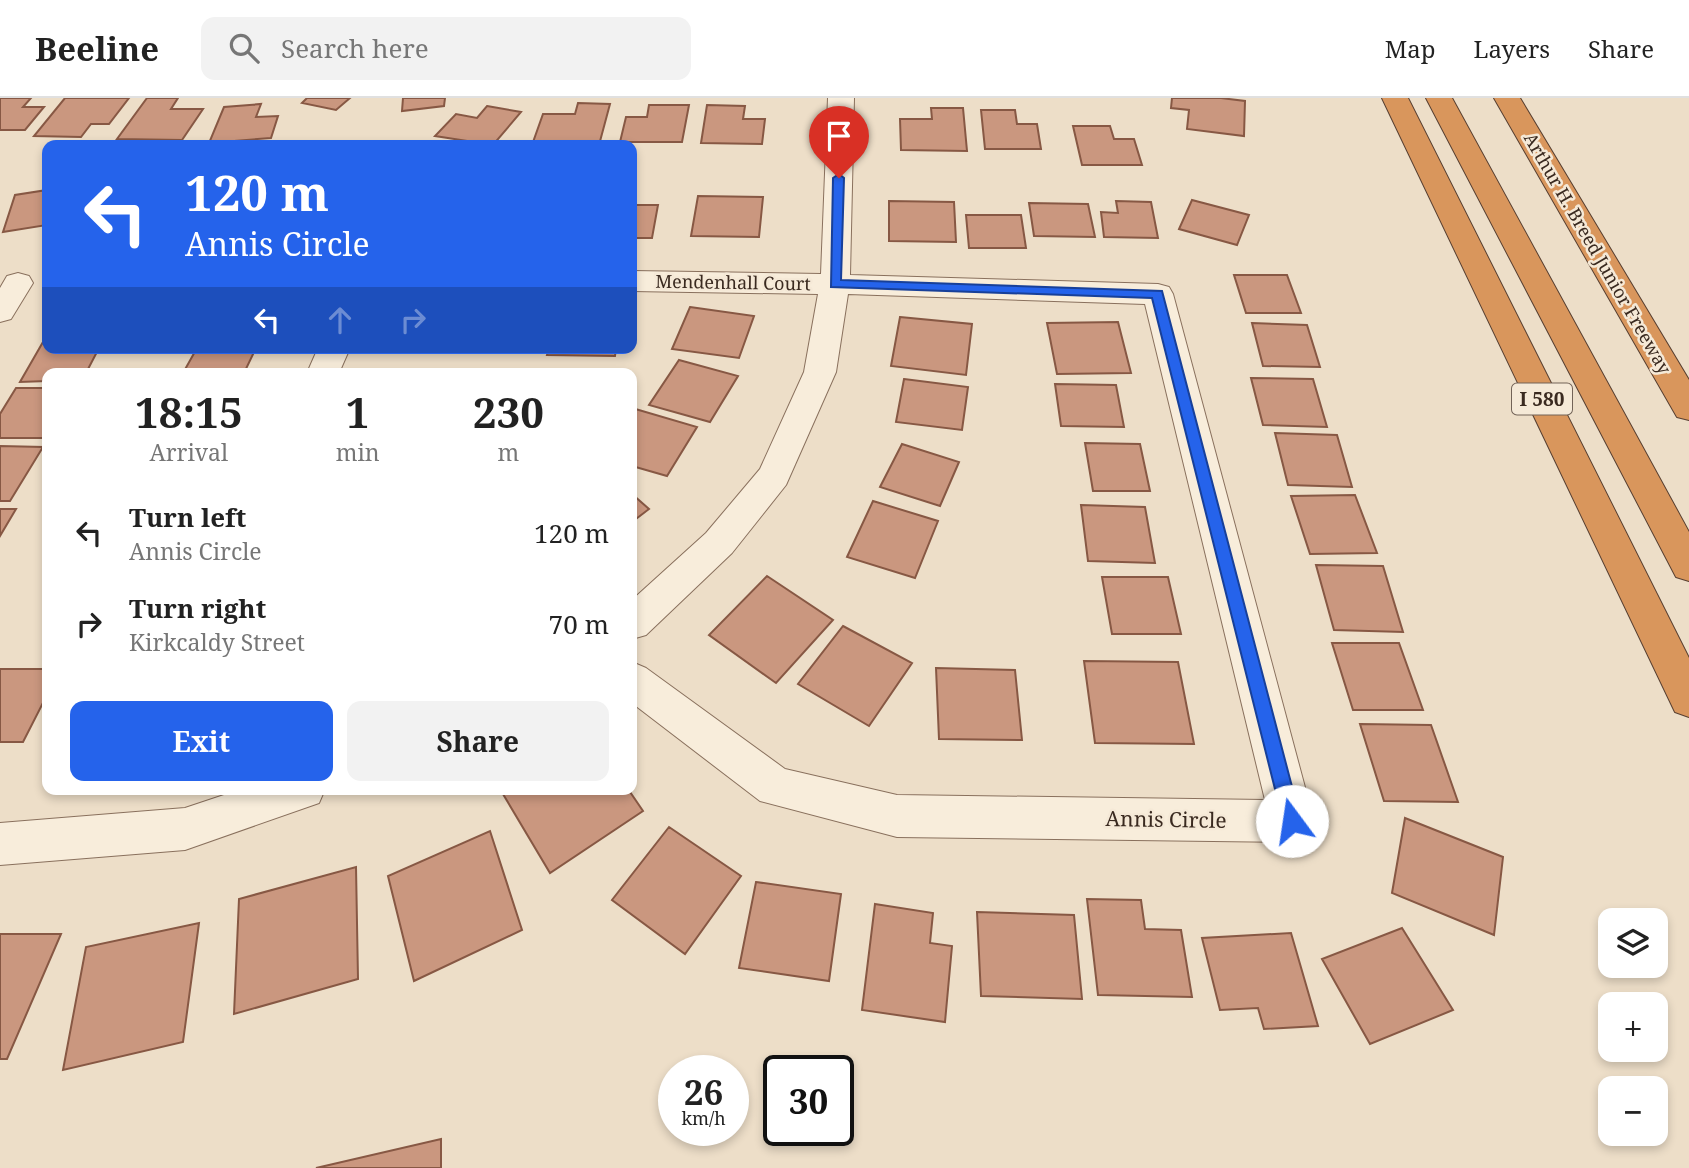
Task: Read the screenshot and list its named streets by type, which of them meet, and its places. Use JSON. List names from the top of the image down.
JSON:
{
  "streets": {
    "highway": ["Arthur H. Breed Junior Freeway", "I 580"],
    "street": ["Mendenhall Court", "Annis Circle"]
  },
  "crossings": [
    ["Mendenhall Court", "Annis Circle"]
  ],
  "page": {
    "header": "Beeline",
    "search": "Search here",
    "nav": ["Map", "Layers", "Share"],
    "turn": ["120 m", "Annis Circle"],
    "eta": [
      "18:15",
      "Arrival",
      "1",
      "min",
      "230",
      "m"
    ],
    "list": [
      {
        "name": "Turn left",
        "note": "Annis Circle",
        "value": "120 m"
      },
      {
        "name": "Turn right",
        "note": "Kirkcaldy Street",
        "value": "70 m"
      }
    ],
    "buttons": ["Exit", "Share"],
    "map_buttons": ["+", "−"],
    "speed": "26 km/h",
    "limit": "30"
  }
}
